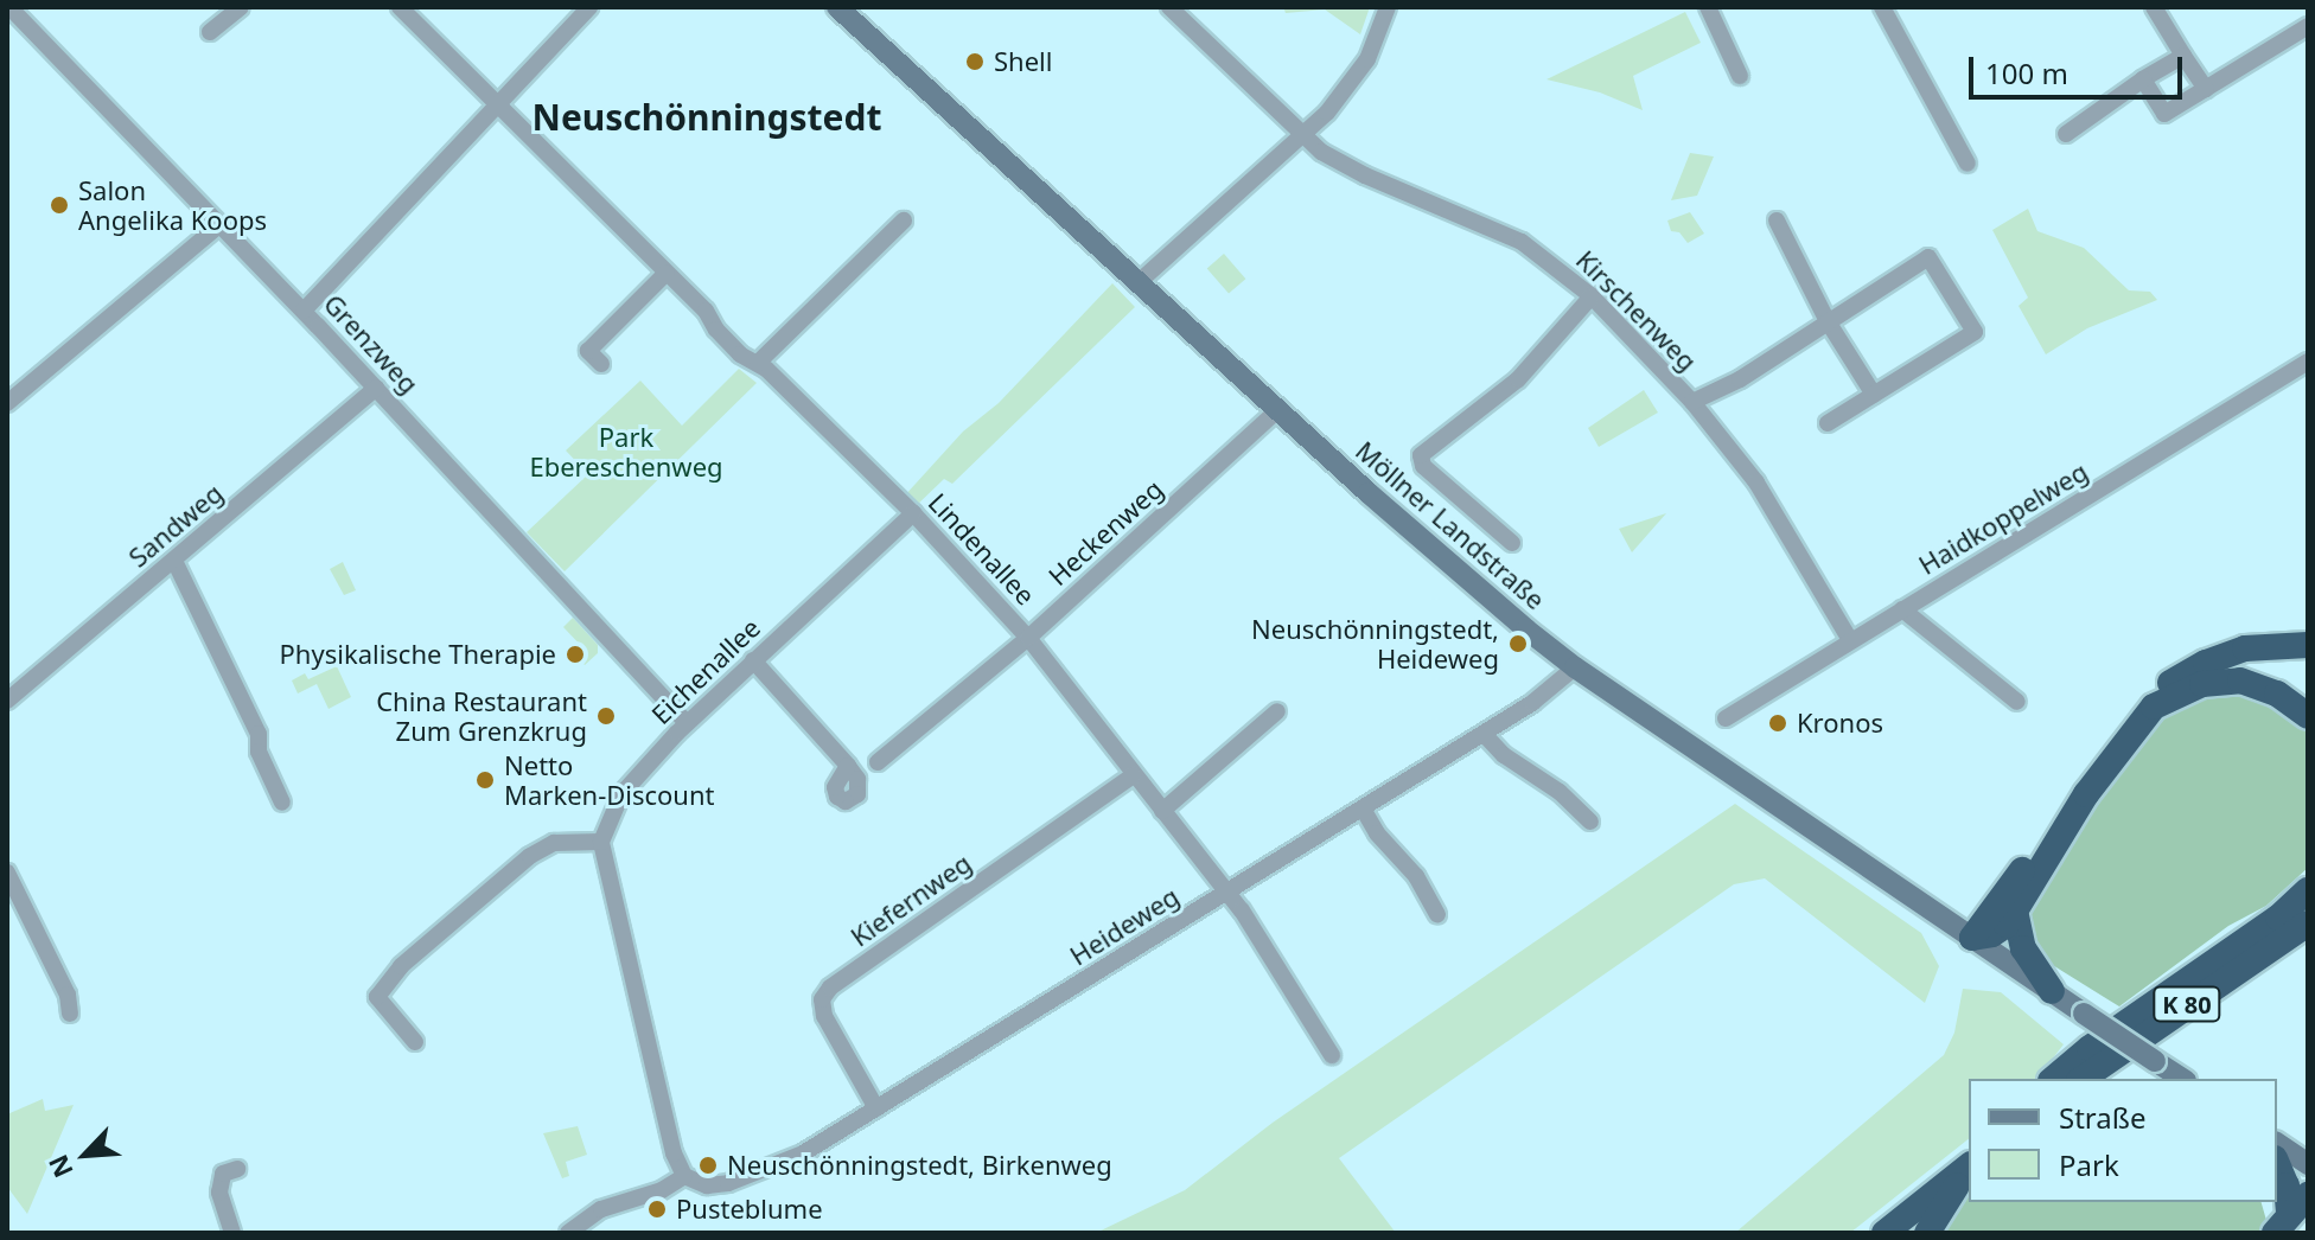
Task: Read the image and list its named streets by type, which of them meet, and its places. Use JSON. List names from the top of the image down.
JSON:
{
  "streets": {
    "highway": ["K 80"],
    "main road": ["Möllner Landstraße"],
    "street": [
      "Kirschenweg",
      "Grenzweg",
      "Haidkoppelweg",
      "Sandweg",
      "Heckenweg",
      "Lindenallee",
      "Eichenallee",
      "Kiefernweg",
      "Heideweg"
    ]
  },
  "crossings": [
    ["Kirschenweg", "Haidkoppelweg"],
    ["Grenzweg", "Sandweg"],
    ["Grenzweg", "Eichenallee"],
    ["Möllner Landstraße", "Heckenweg"],
    ["Möllner Landstraße", "Heideweg"],
    ["Heckenweg", "Lindenallee"],
    ["Lindenallee", "Eichenallee"],
    ["Lindenallee", "Kiefernweg"],
    ["Lindenallee", "Heideweg"],
    ["Kiefernweg", "Heideweg"]
  ],
  "districts": ["Neuschönningstedt"],
  "parks": ["Park Ebereschenweg"],
  "places": [
    "Shell",
    "Salon Angelika Koops",
    "Neuschönningstedt, Heideweg",
    "Physikalische Therapie",
    "China Restaurant Zum Grenzkrug",
    "Kronos",
    "Netto Marken-Discount",
    "Neuschönningstedt, Birkenweg",
    "Pusteblume"
  ],
  "legend": ["Straße", "Park"],
  "scale_bar": "100 m",
  "north": "bottom left"
}
